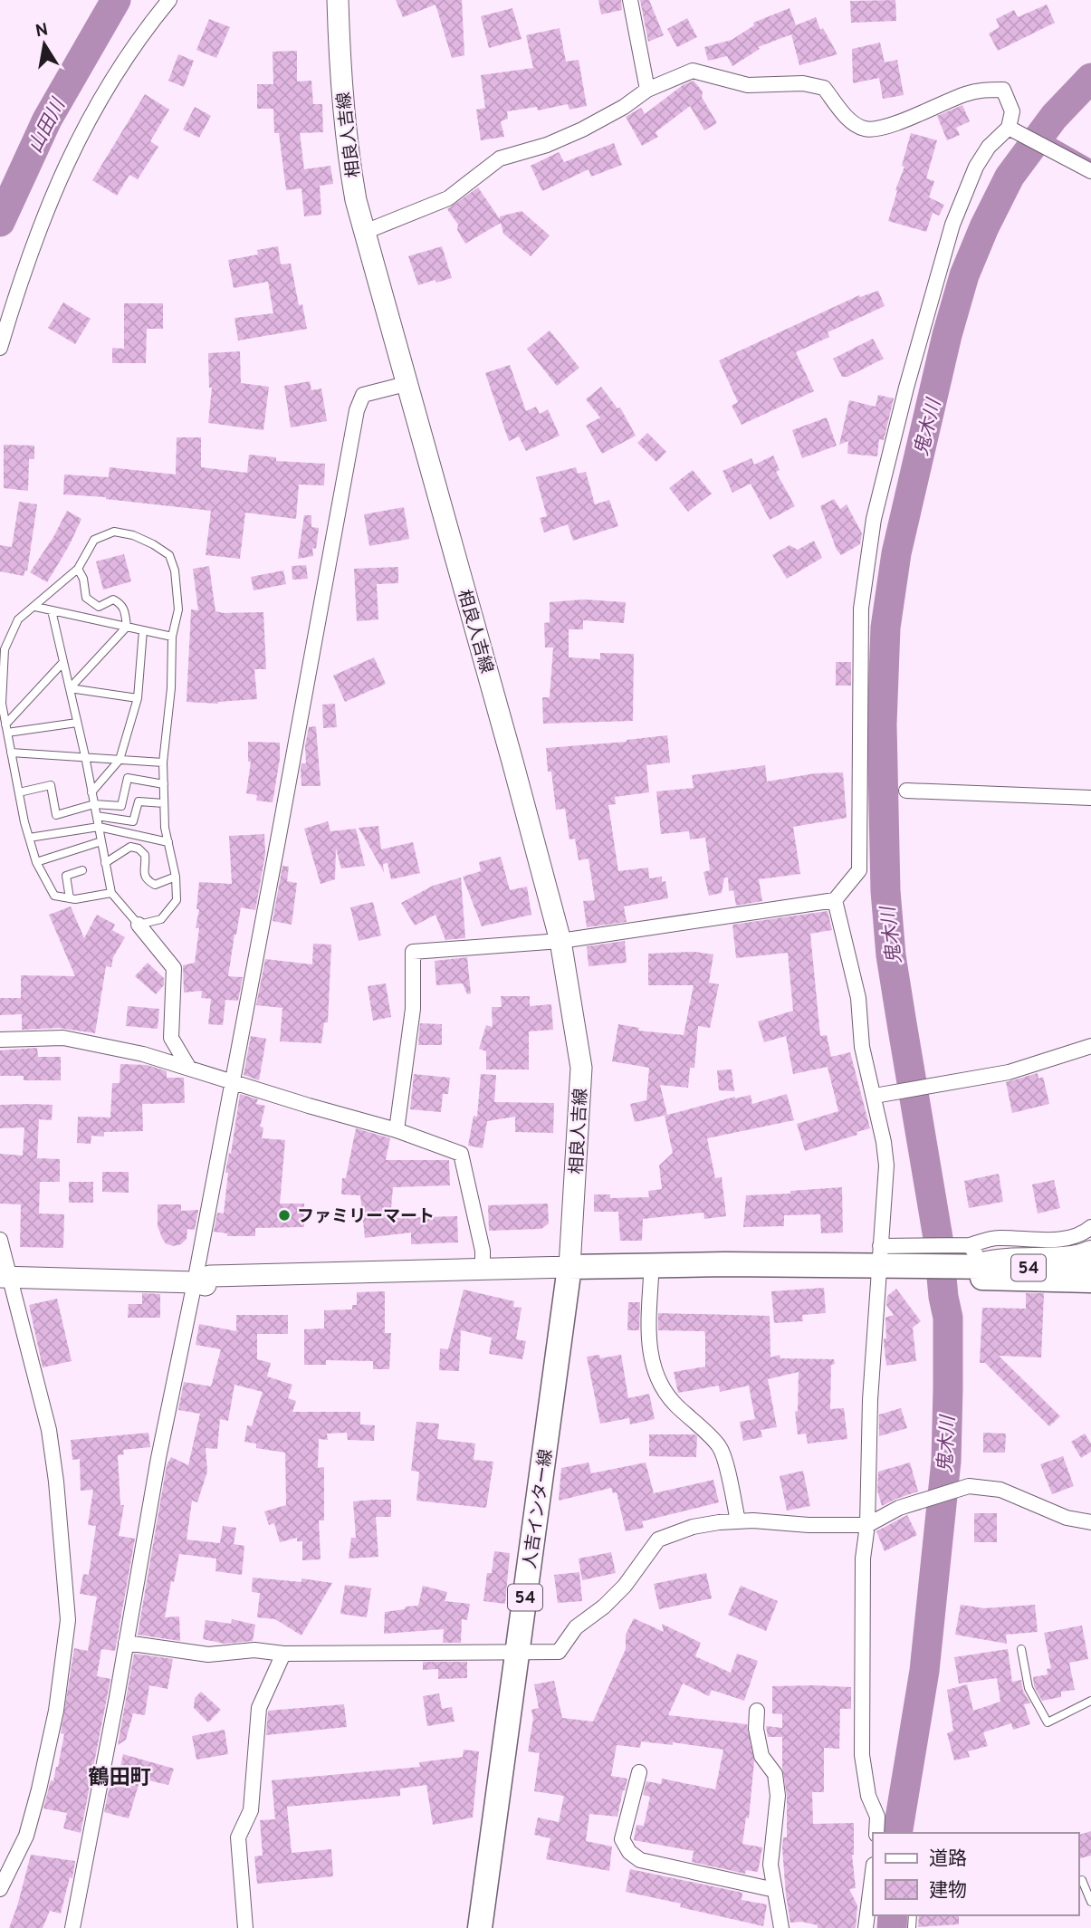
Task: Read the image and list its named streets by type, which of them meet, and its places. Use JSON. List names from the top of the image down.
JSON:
{
  "streets": {
    "main road": ["相良人吉線", "54", "人吉インター線"]
  },
  "crossings": [
    ["相良人吉線", "54"],
    ["相良人吉線", "人吉インター線"],
    ["54", "人吉インター線"]
  ],
  "districts": ["鶴田町"],
  "water": ["山田川", "鬼木川"],
  "places": ["ファミリーマート"],
  "legend": ["道路", "建物"],
  "north": "top"
}
